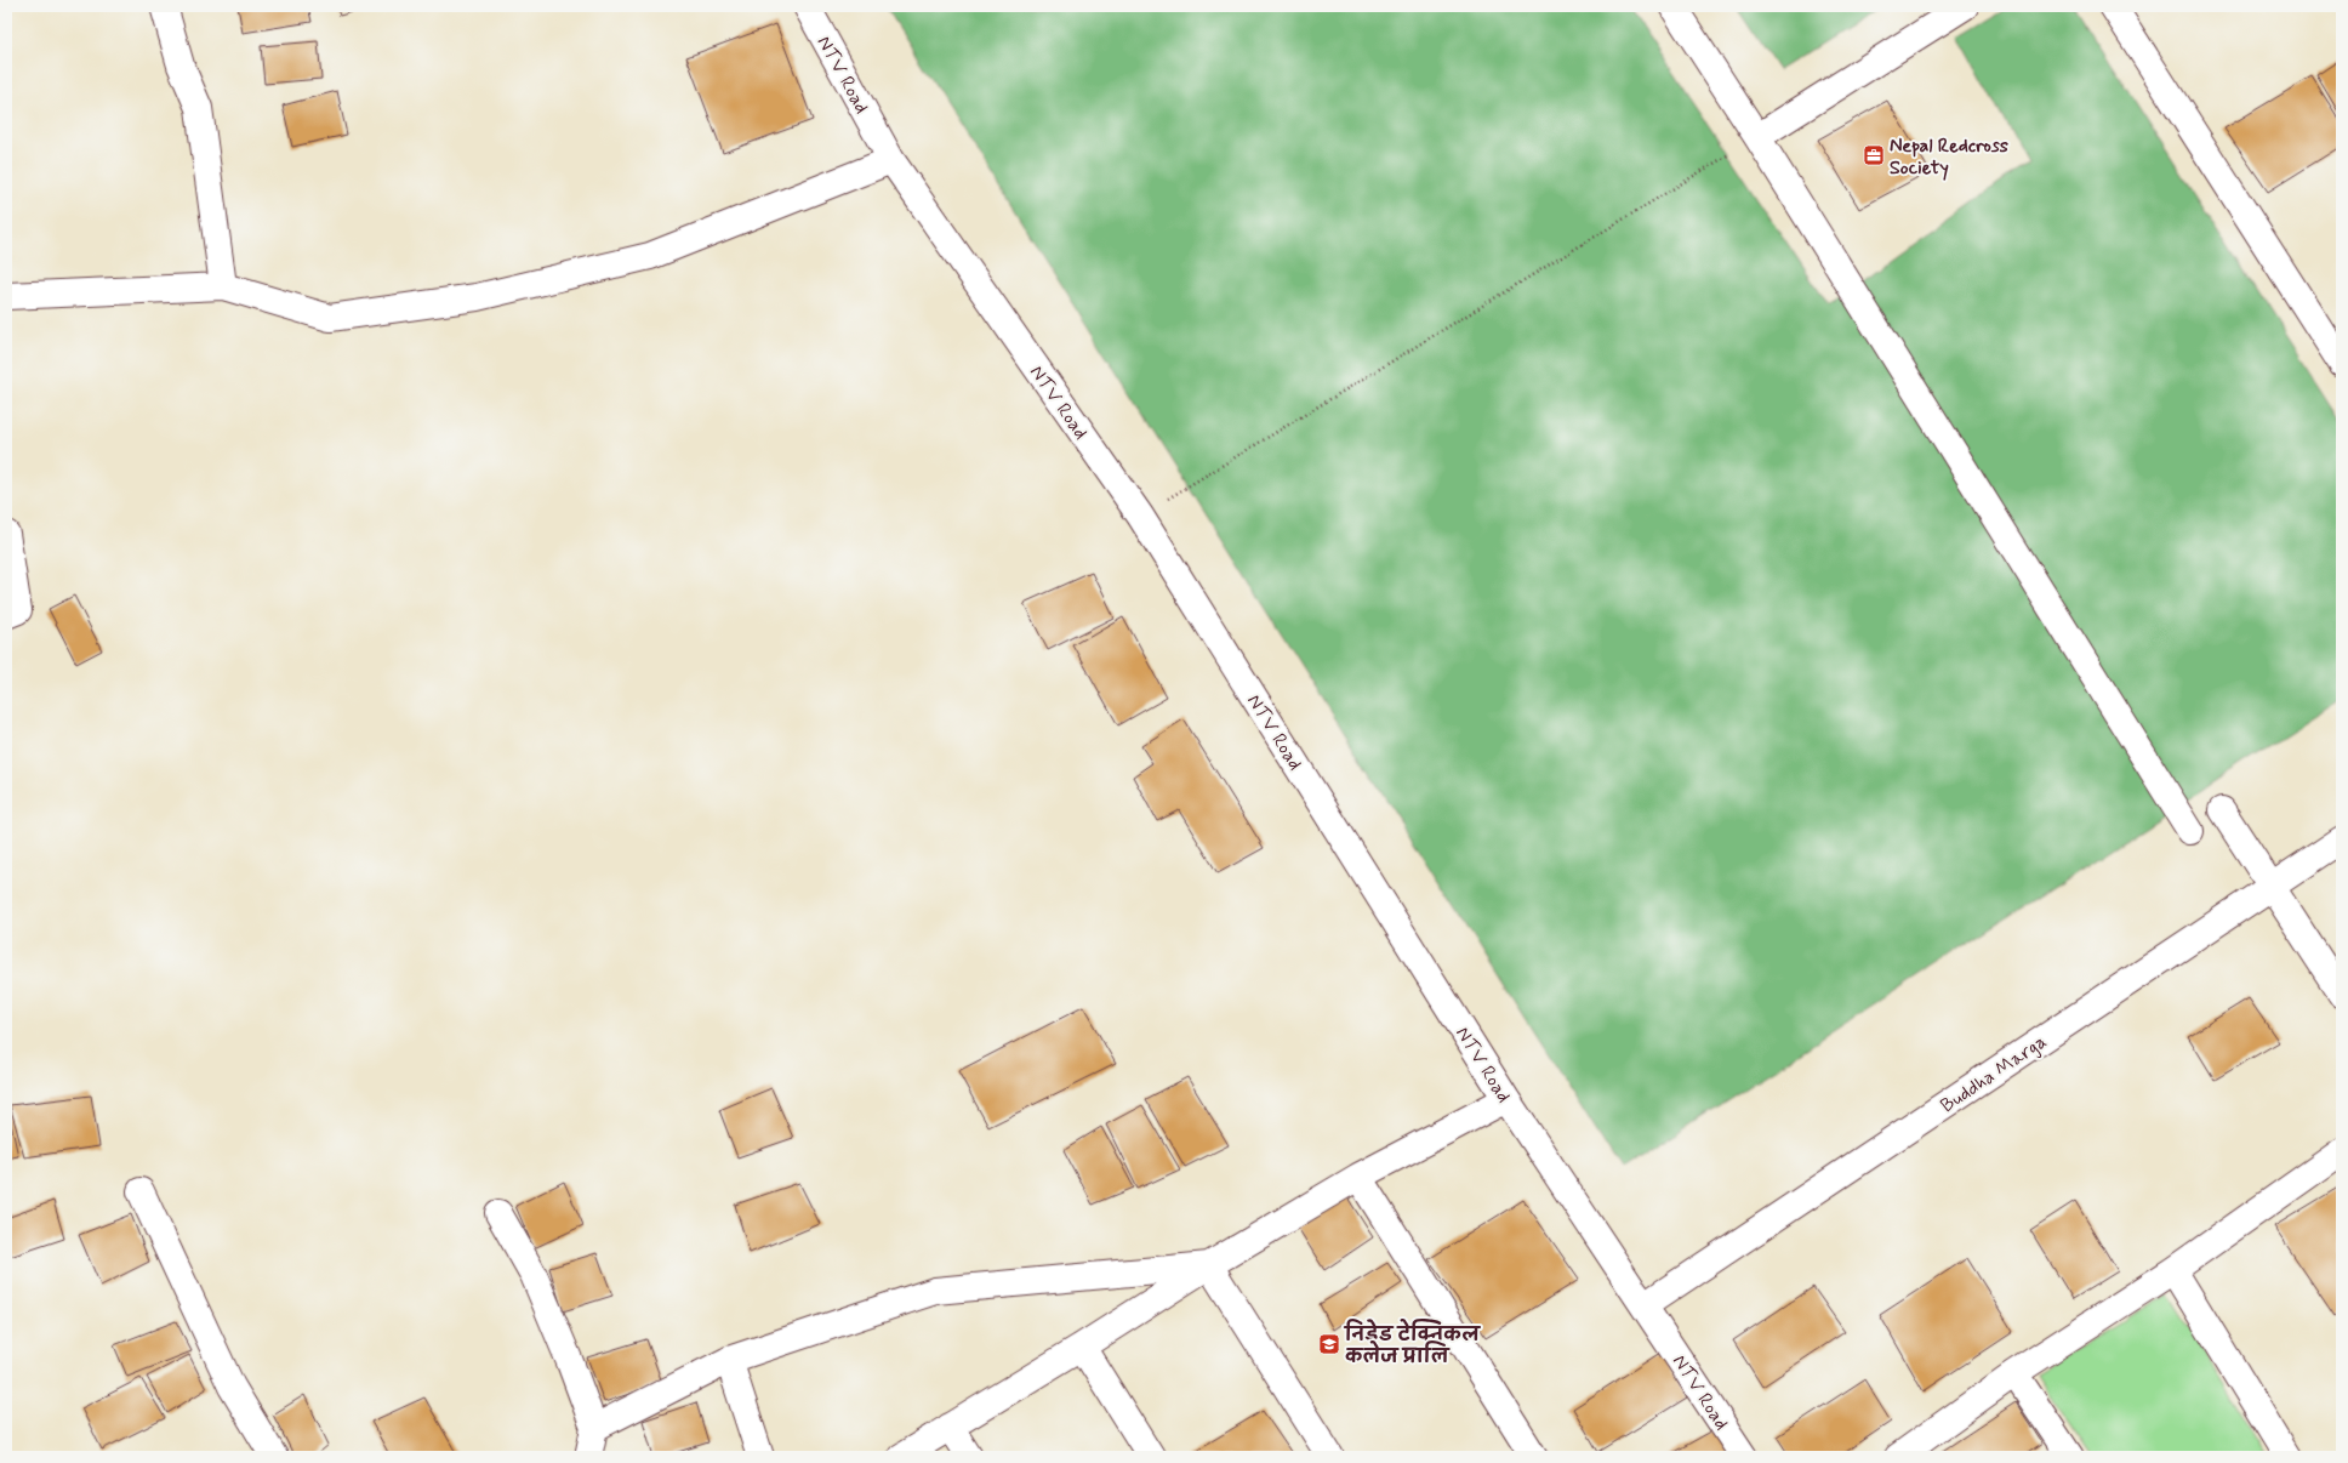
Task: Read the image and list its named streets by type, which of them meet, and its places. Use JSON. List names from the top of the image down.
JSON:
{
  "streets": {
    "street": ["NTV Road", "Buddha Marga"]
  },
  "crossings": [
    ["NTV Road", "Buddha Marga"]
  ],
  "places": {
    "office": ["Nepal Redcross Society"],
    "school or university": ["निडेड टेक्निकल कलेज प्रालि"]
  }
}
